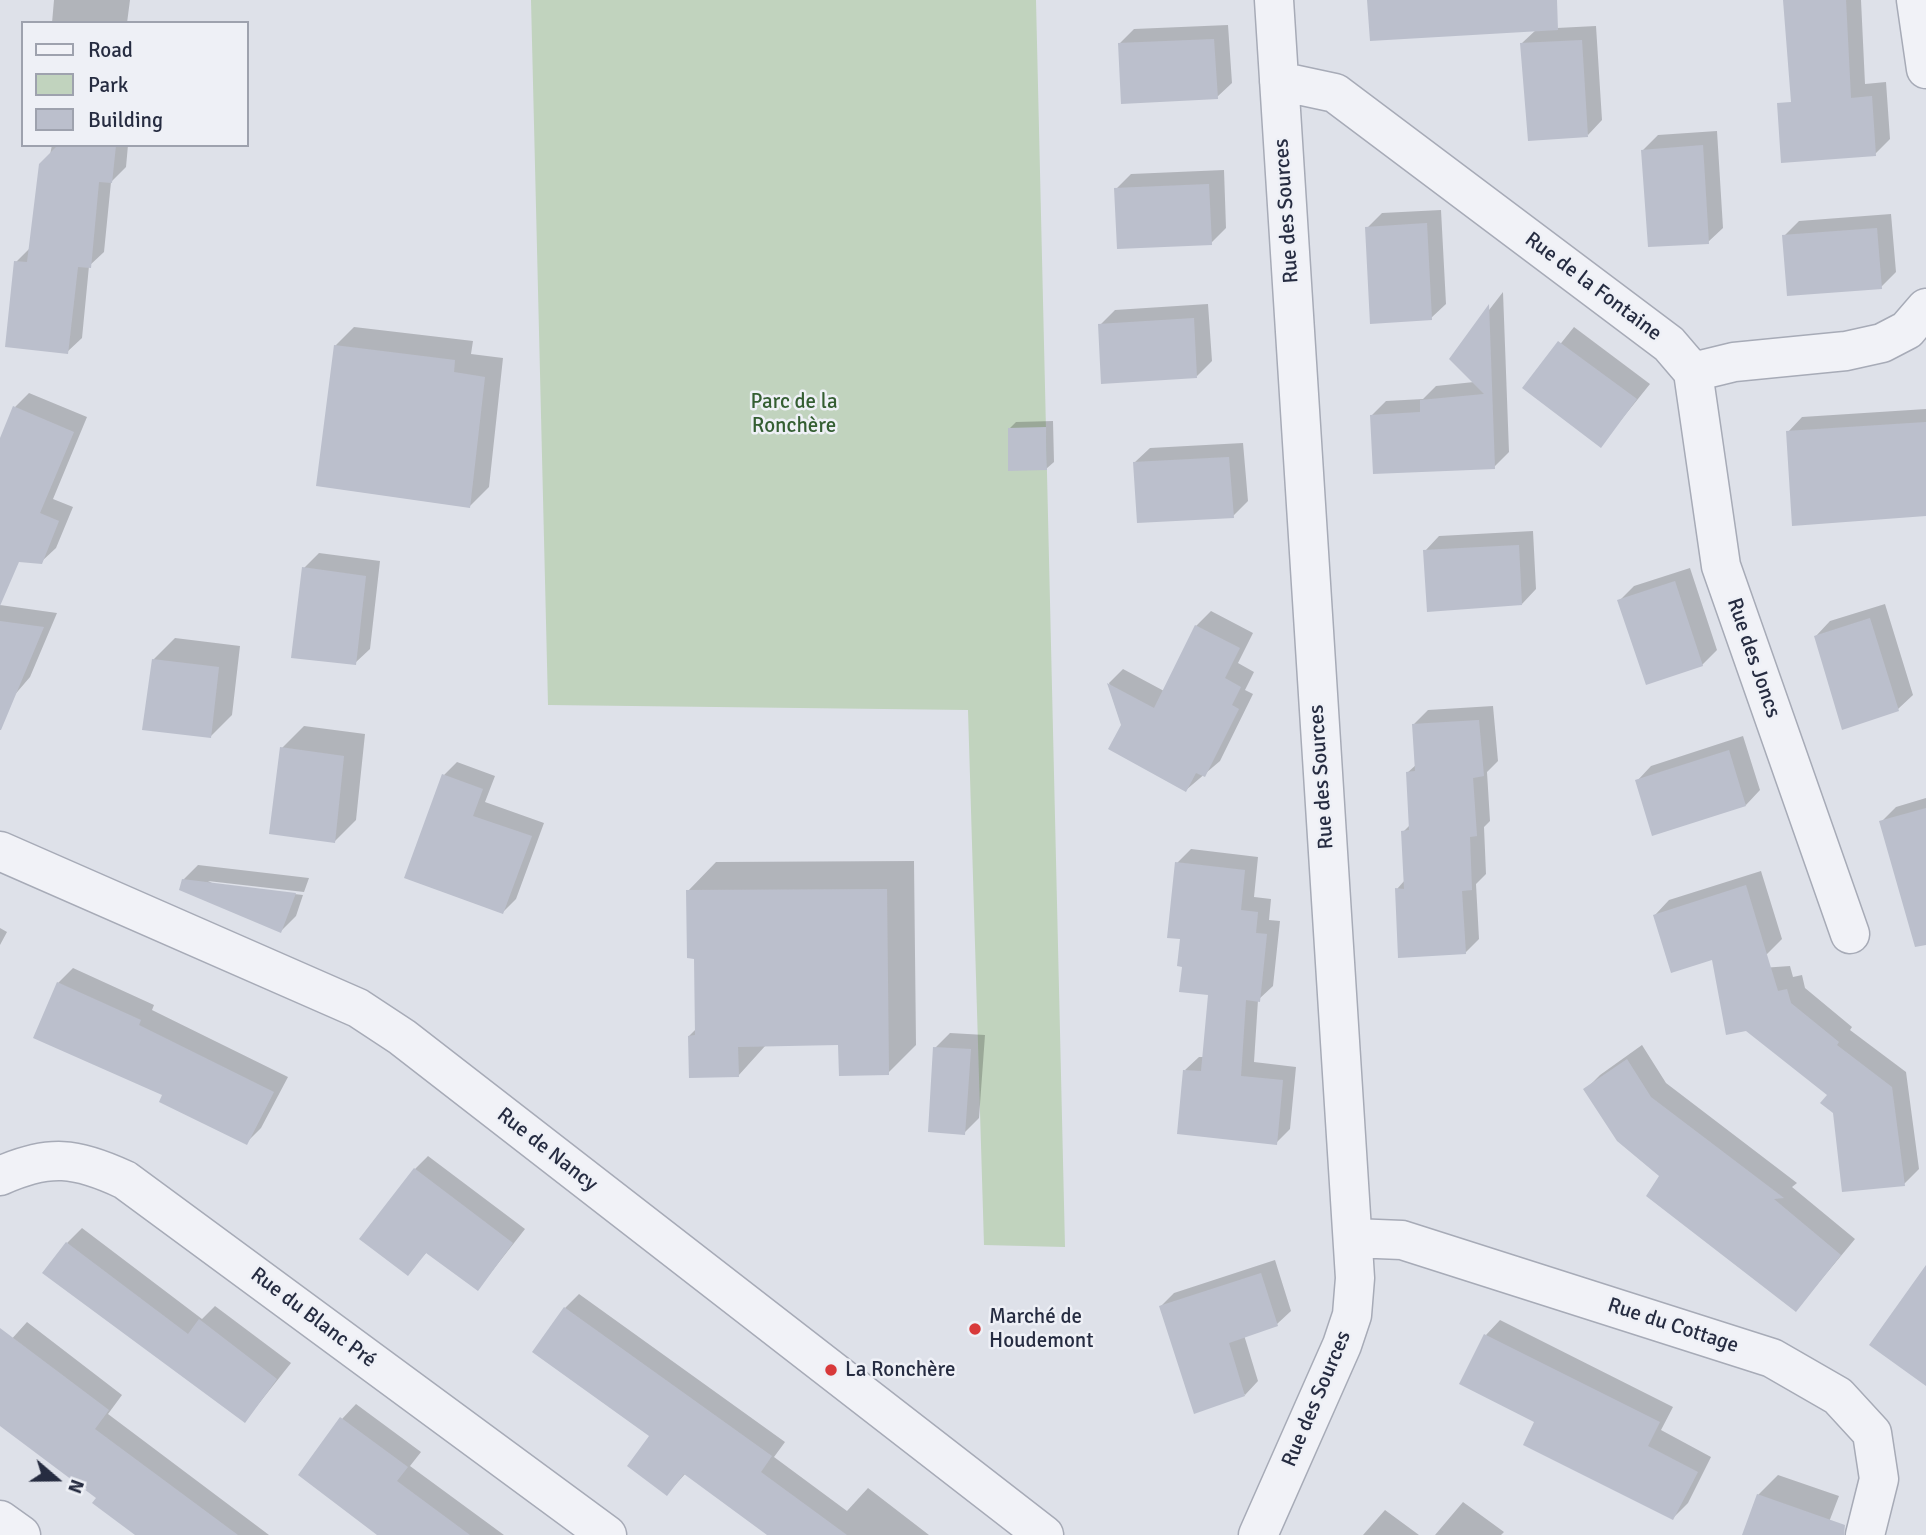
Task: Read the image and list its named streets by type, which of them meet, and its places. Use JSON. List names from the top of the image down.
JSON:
{
  "streets": {
    "street": [
      "Rue des Sources",
      "Rue de la Fontaine",
      "Rue des Joncs",
      "Rue de Nancy",
      "Rue du Blanc Pré",
      "Rue du Cottage"
    ]
  },
  "crossings": [
    ["Rue des Sources", "Rue de la Fontaine"],
    ["Rue des Sources", "Rue du Cottage"],
    ["Rue de la Fontaine", "Rue des Joncs"]
  ],
  "parks": ["Parc de la Ronchère"],
  "places": ["Marché de Houdemont", "La Ronchère"],
  "legend": ["Road", "Park", "Building"],
  "north": "right"
}
